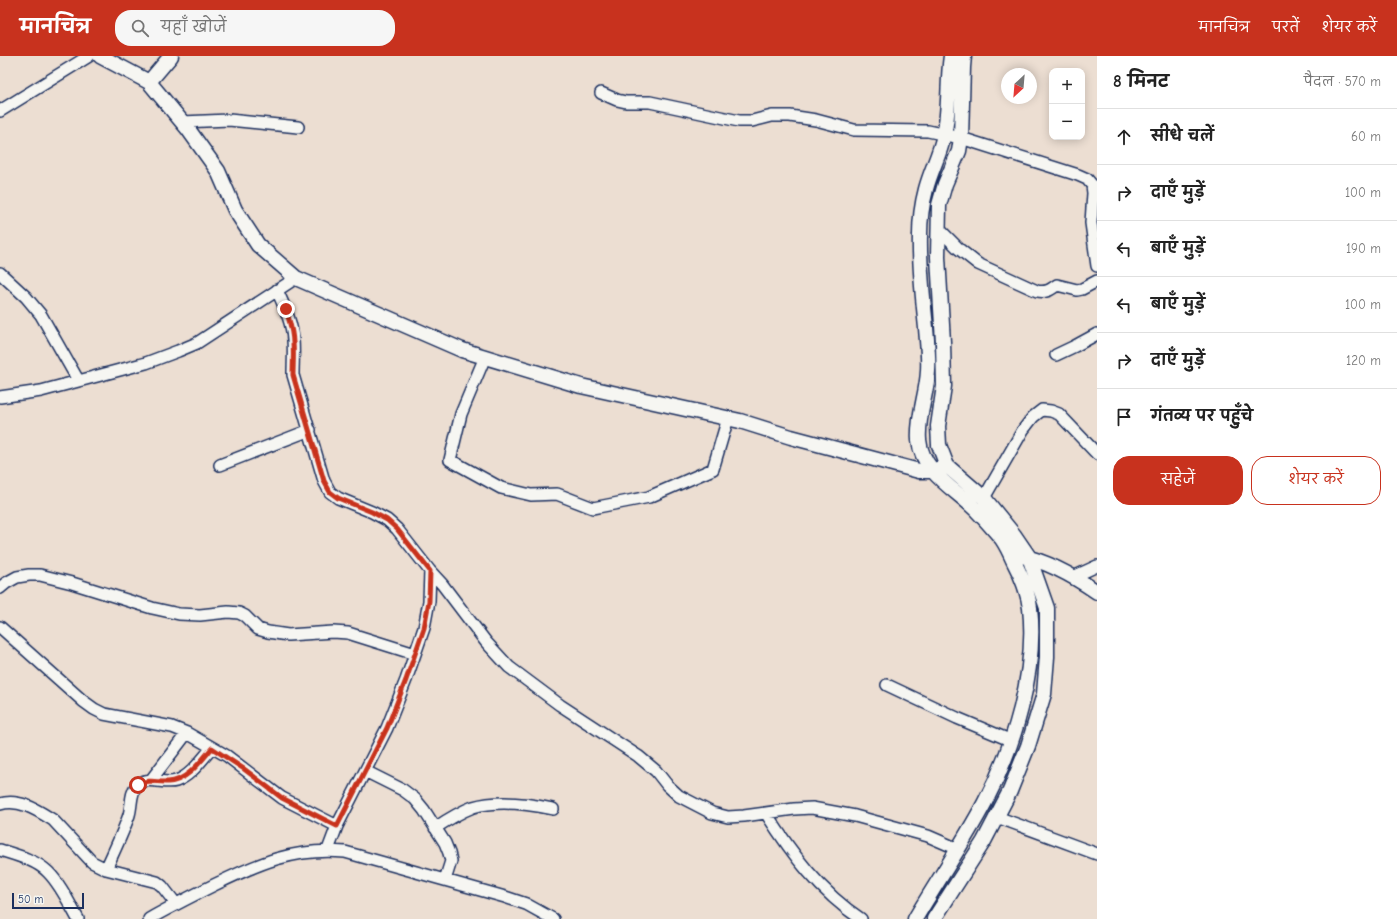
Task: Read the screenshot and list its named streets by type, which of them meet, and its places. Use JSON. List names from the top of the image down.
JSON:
{
  "scale_bar": "50 m",
  "north": "bottom left",
  "page": {
    "header": "मानचित्र",
    "search": "यहाँ खोजें",
    "nav": ["मानचित्र", "परतें", "शेयर करें"],
    "heading": ["8 मिनट", "पैदल · 570 m"],
    "map_buttons": ["+", "−"],
    "list": [
      ["सीधे चलें", "60 m"],
      ["दाएँ मुड़ें", "100 m"],
      ["बाएँ मुड़ें", "190 m"],
      ["बाएँ मुड़ें", "100 m"],
      ["दाएँ मुड़ें", "120 m"],
      "गंतव्य पर पहुँचे"
    ],
    "buttons": ["सहेजें", "शेयर करें"],
    "scale": "50 m"
  }
}
